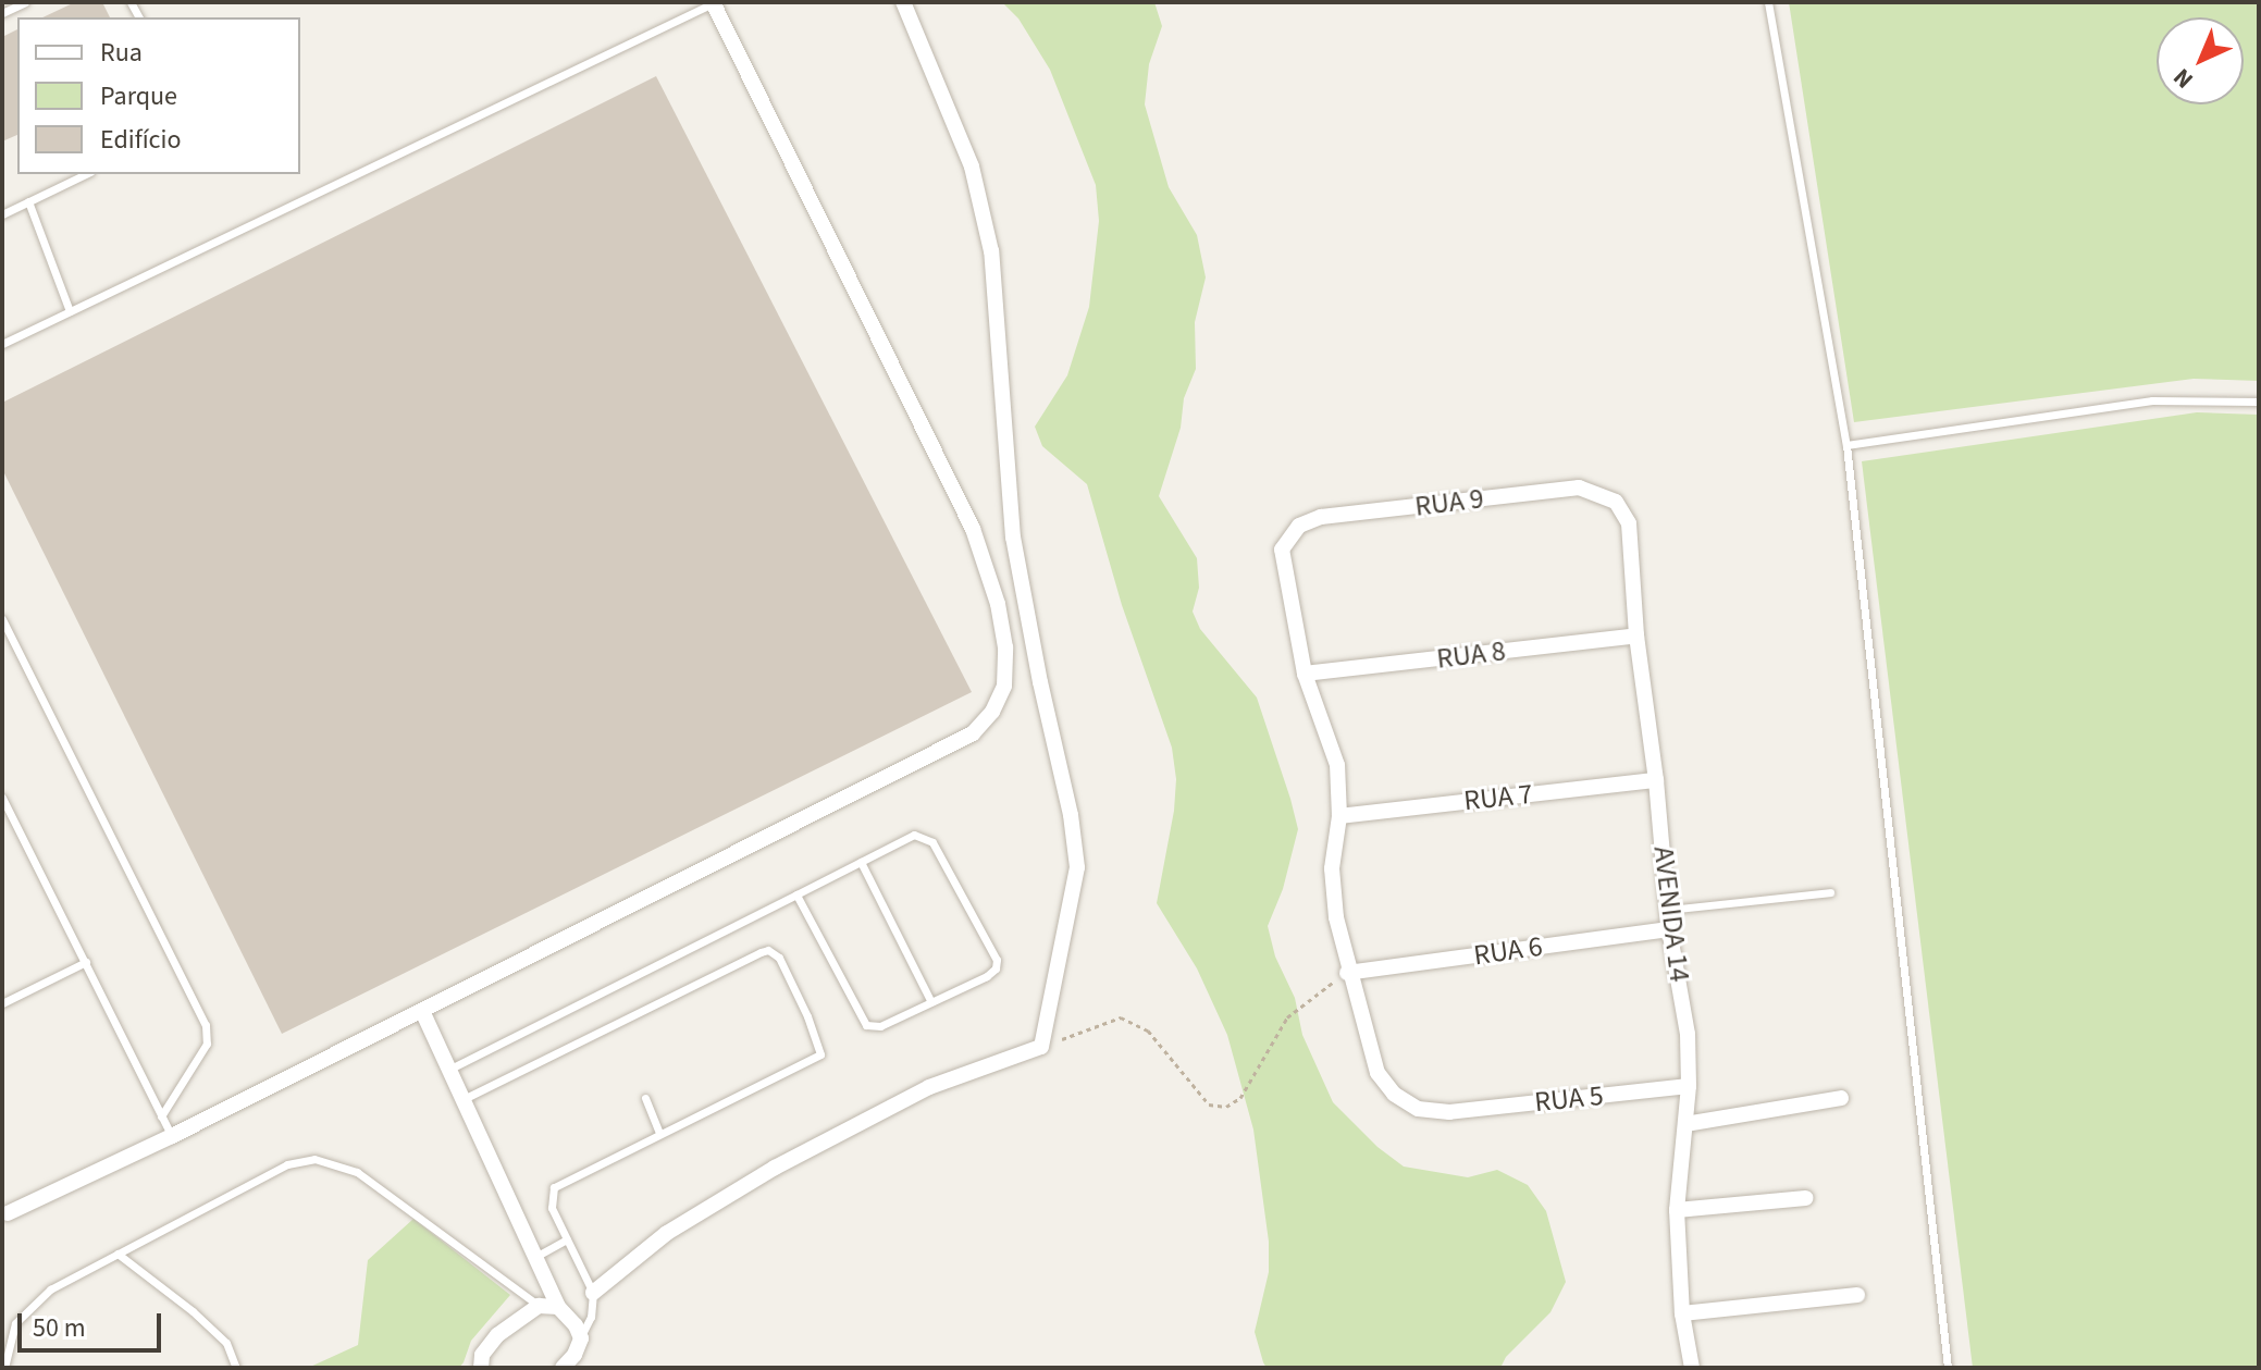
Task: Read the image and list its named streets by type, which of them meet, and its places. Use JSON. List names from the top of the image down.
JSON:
{
  "streets": {
    "street": [
      "RUA 9",
      "RUA 8",
      "RUA 7",
      "AVENIDA 14",
      "RUA 6",
      "RUA 5"
    ]
  },
  "crossings": [
    ["RUA 9", "AVENIDA 14"],
    ["RUA 9", "RUA 5"],
    ["RUA 8", "AVENIDA 14"],
    ["RUA 8", "RUA 5"],
    ["RUA 7", "AVENIDA 14"],
    ["RUA 7", "RUA 5"],
    ["AVENIDA 14", "RUA 6"],
    ["AVENIDA 14", "RUA 5"],
    ["RUA 6", "RUA 5"]
  ],
  "legend": ["Rua", "Parque", "Edifício"],
  "scale_bar": "50 m",
  "north": "bottom left"
}
